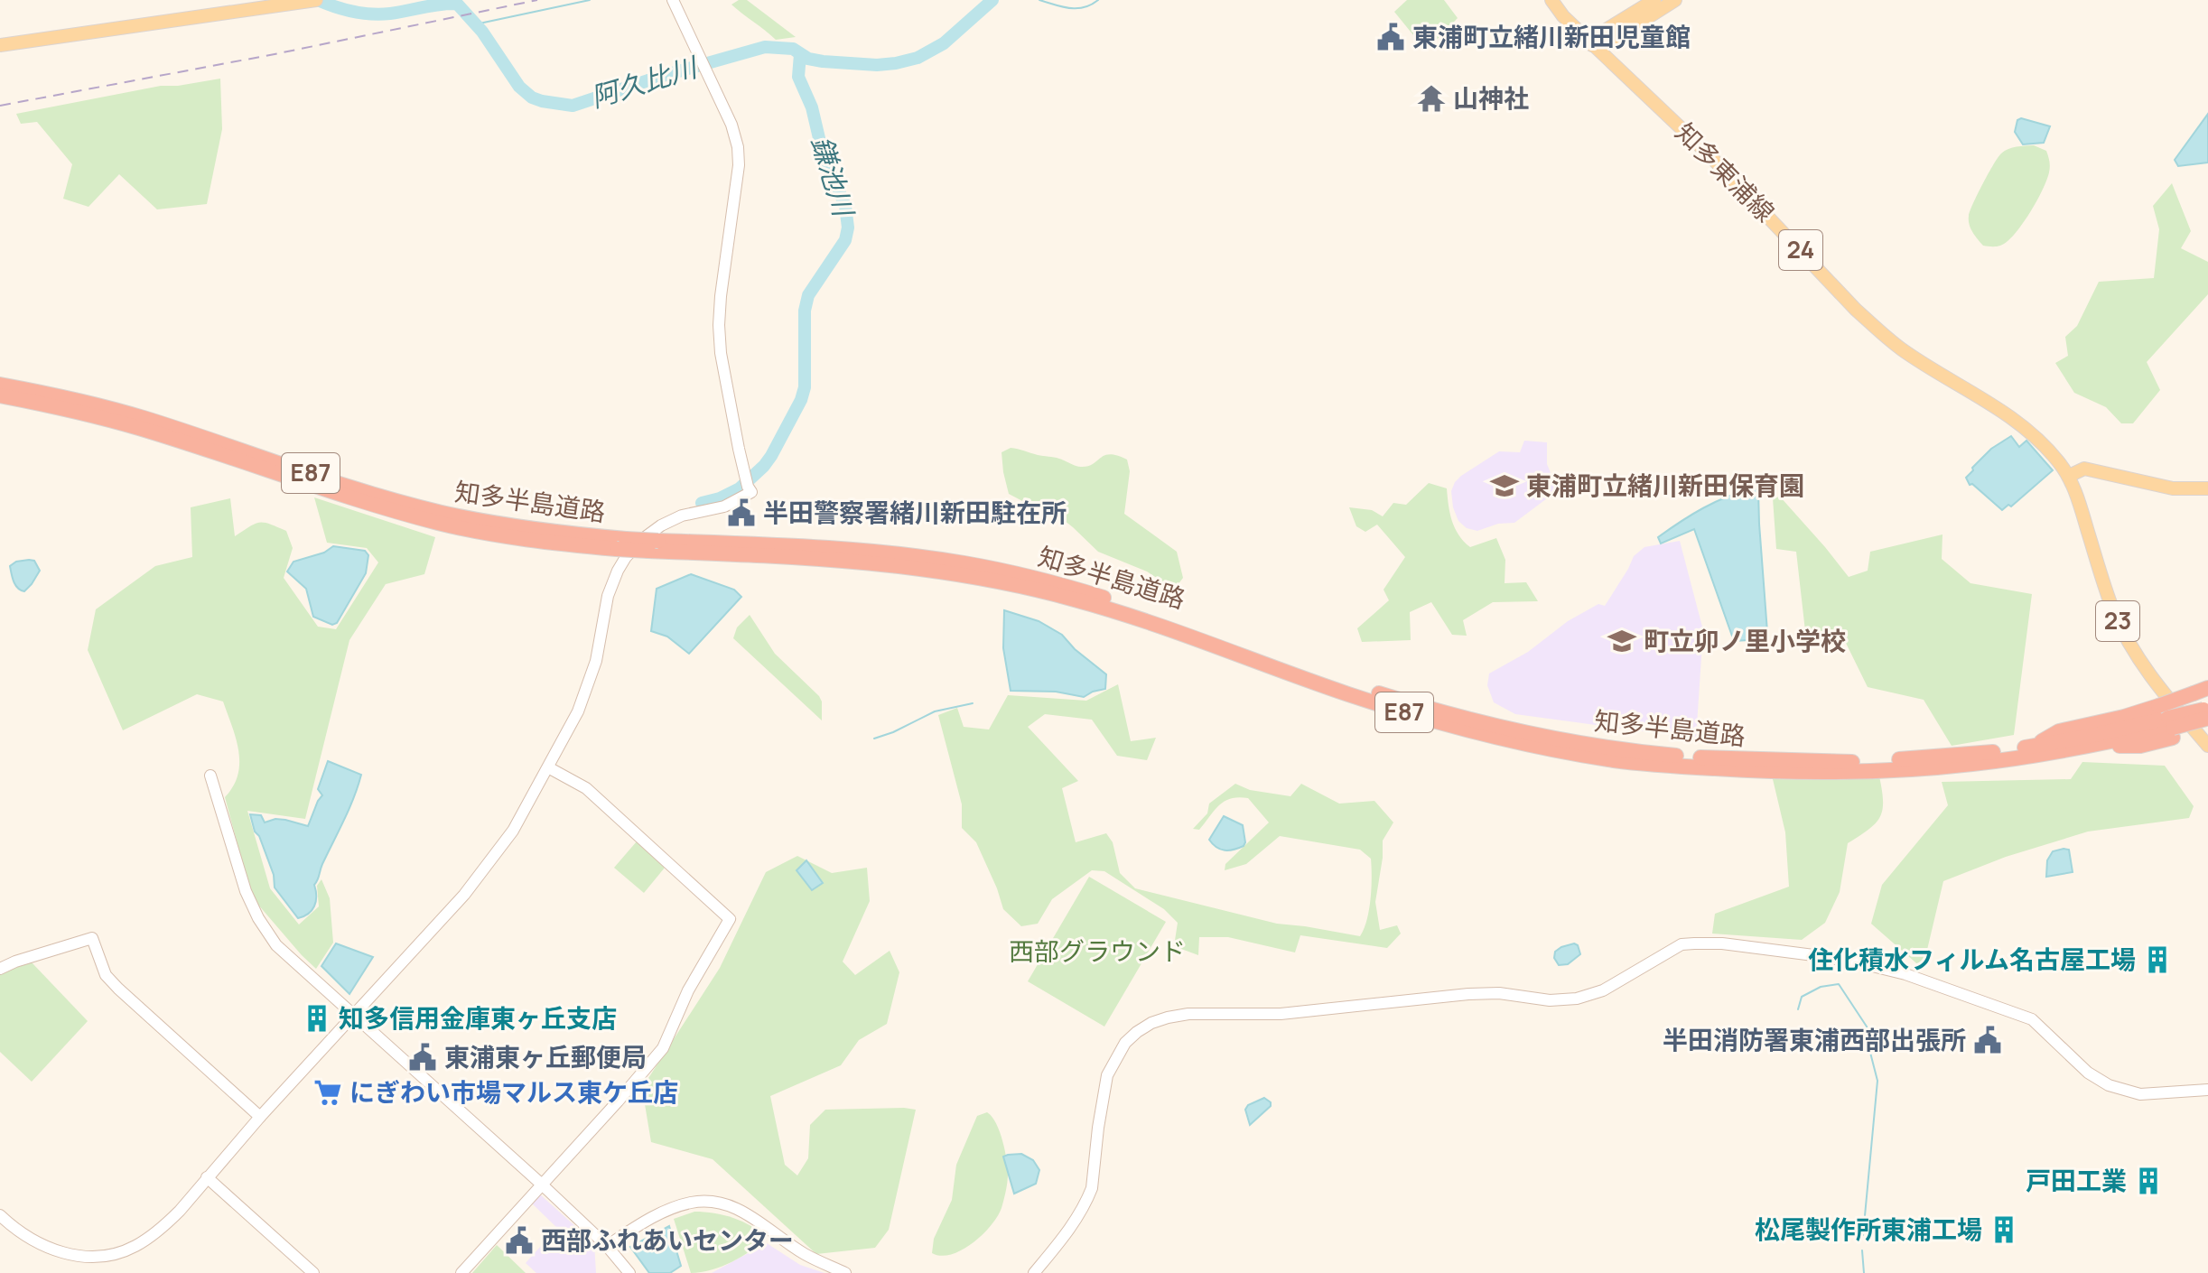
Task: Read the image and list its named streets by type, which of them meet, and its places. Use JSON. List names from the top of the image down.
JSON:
{
  "streets": {
    "highway": ["E87", "知多半島道路"],
    "main road": ["知多東浦線", "24", "23"]
  },
  "crossings": [
    ["知多東浦線", "23"]
  ],
  "water": ["阿久比川", "鎌池川"],
  "parks": ["西部グラウンド"],
  "places": {
    "public building": [
      "東浦町立緒川新田児童館",
      "半田警察署緒川新田駐在所",
      "半田消防署東浦西部出張所",
      "東浦東ヶ丘郵便局",
      "西部ふれあいセンター"
    ],
    "temple": ["山神社"],
    "school or university": ["東浦町立緒川新田保育園", "町立卯ノ里小学校"],
    "building": [
      "住化積水フィルム名古屋工場",
      "知多信用金庫東ヶ丘支店",
      "戸田工業",
      "松尾製作所東浦工場"
    ],
    "supermarket": ["にぎわい市場マルス東ケ丘店"]
  }
}
